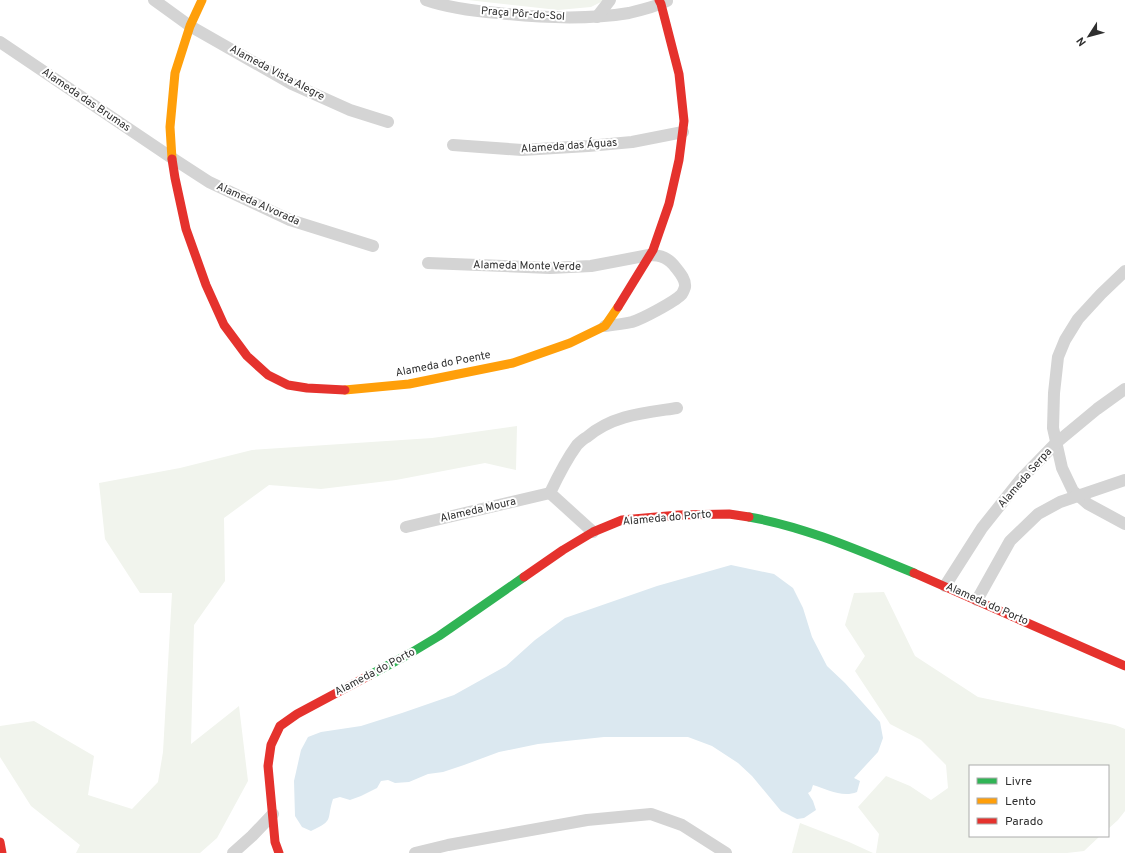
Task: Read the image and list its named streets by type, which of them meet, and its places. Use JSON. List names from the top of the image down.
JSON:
{
  "streets": {
    "street": [
      "Praça Pôr-do-Sol",
      "Alameda Vista Alegre",
      "Alameda das Brumas",
      "Alameda das Águas",
      "Alameda Alvorada",
      "Alameda Monte Verde",
      "Alameda do Poente",
      "Alameda Serpa",
      "Alameda Moura",
      "Alameda do Porto"
    ]
  },
  "crossings": [
    ["Praça Pôr-do-Sol", "Alameda do Poente"],
    ["Alameda Vista Alegre", "Alameda do Poente"],
    ["Alameda das Brumas", "Alameda Alvorada"],
    ["Alameda das Brumas", "Alameda do Poente"],
    ["Alameda das Águas", "Alameda do Poente"],
    ["Alameda Alvorada", "Alameda do Poente"],
    ["Alameda Monte Verde", "Alameda do Poente"],
    ["Alameda Serpa", "Alameda do Porto"]
  ],
  "legend": ["Livre", "Lento", "Parado"],
  "north": "bottom left"
}
